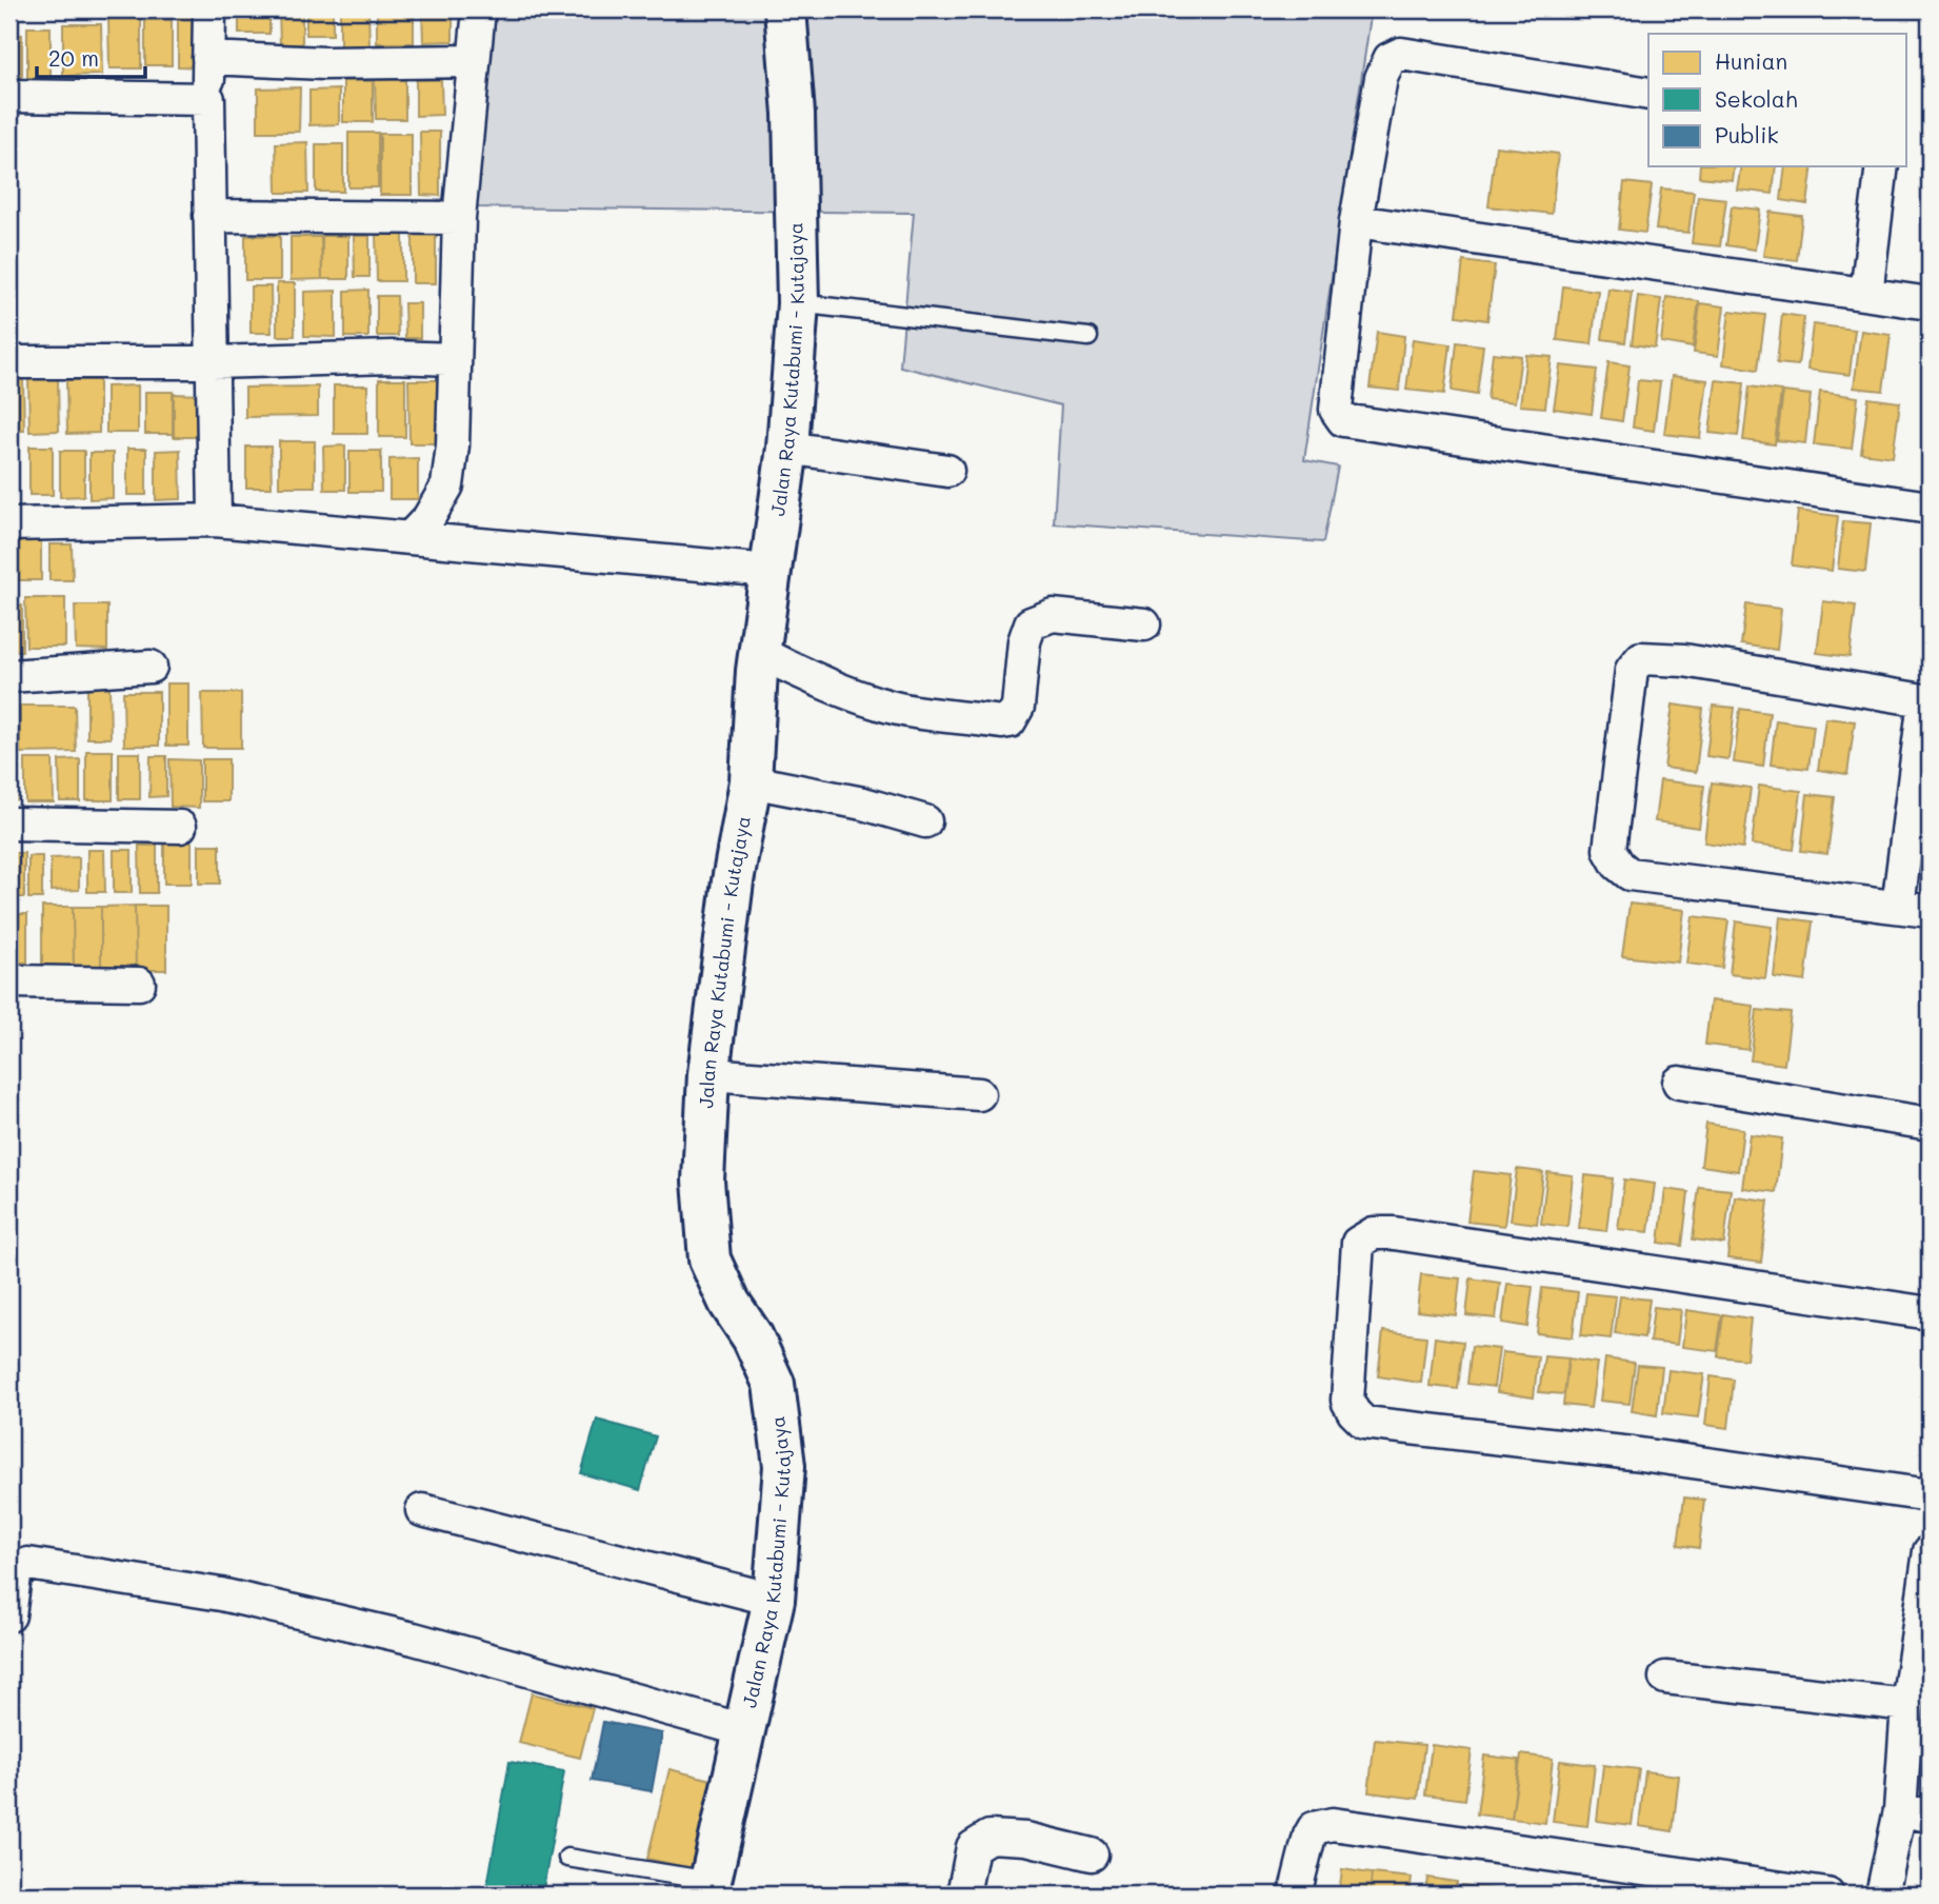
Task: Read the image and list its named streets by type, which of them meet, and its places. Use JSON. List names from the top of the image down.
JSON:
{
  "streets": {
    "street": ["Jalan Raya Kutabumi - Kutajaya"]
  },
  "legend": ["Hunian", "Sekolah", "Publik"],
  "scale_bar": "20 m"
}
